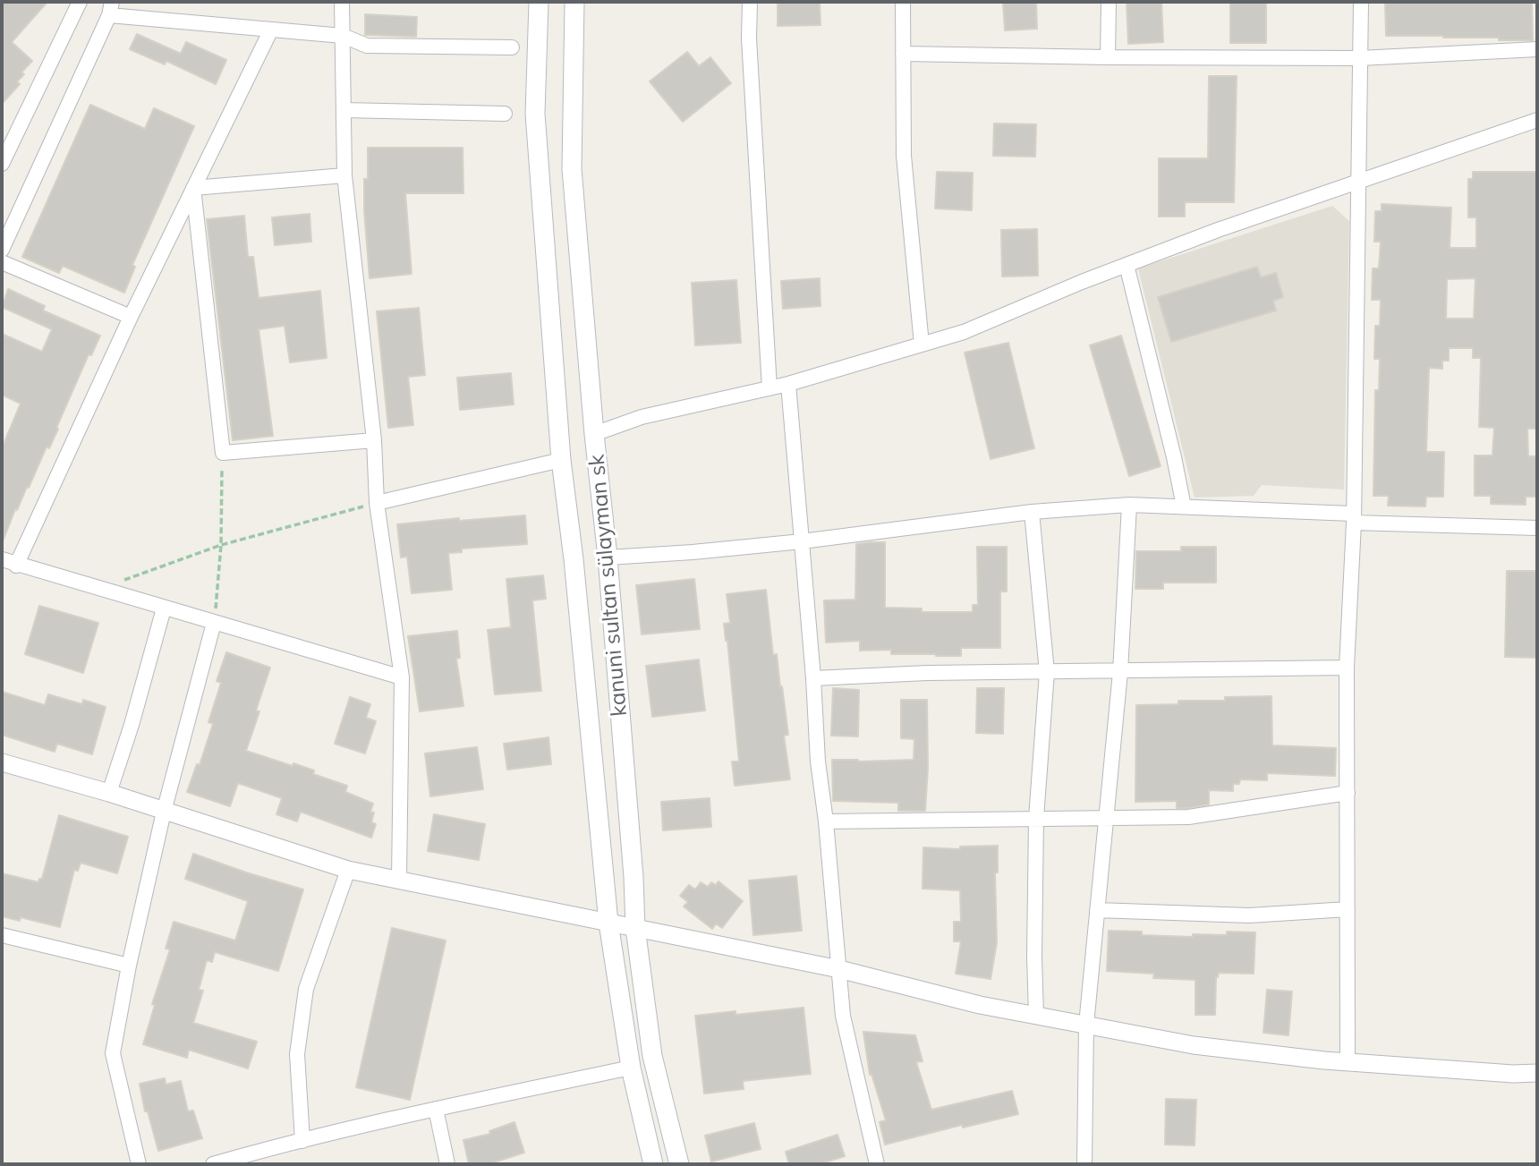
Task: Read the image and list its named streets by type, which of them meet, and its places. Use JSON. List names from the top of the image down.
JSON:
{
  "streets": {
    "main road": ["kanuni sultan sülayman sk"]
  }
}
